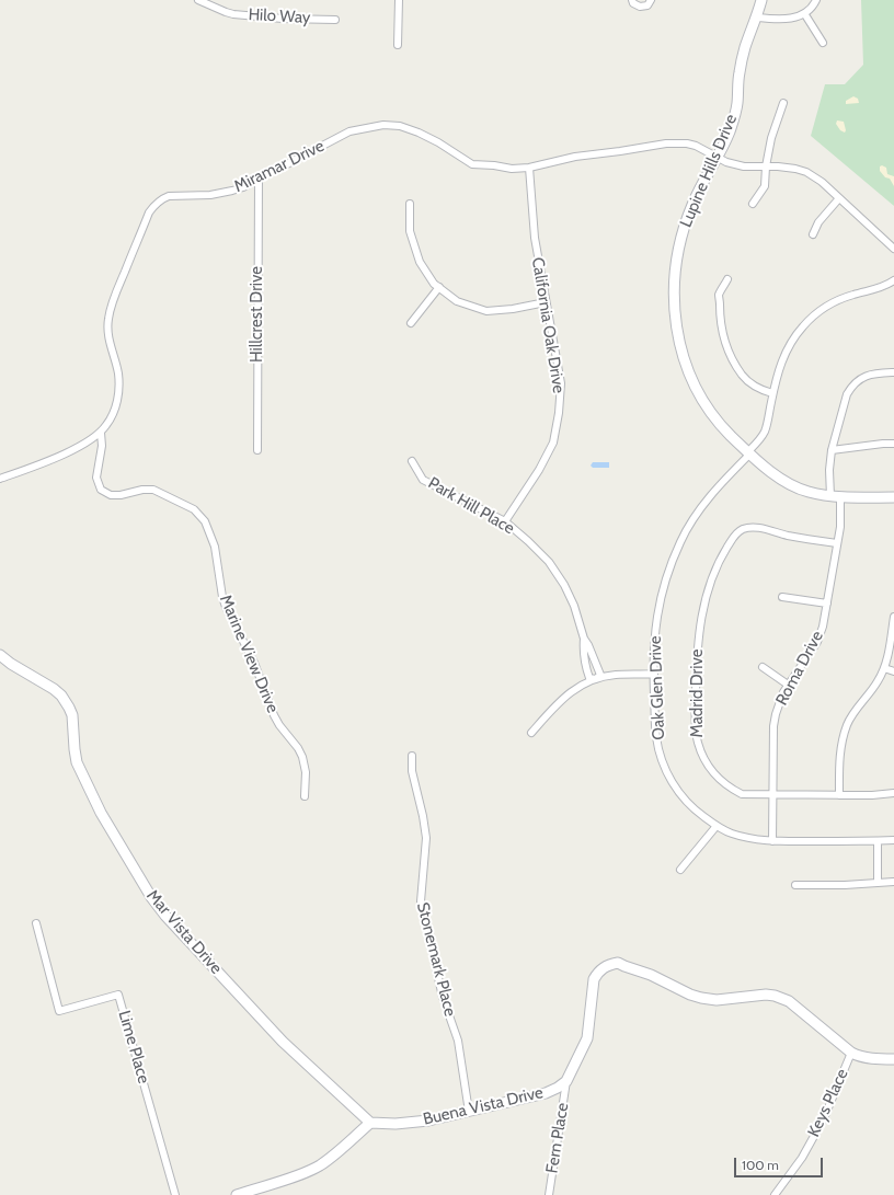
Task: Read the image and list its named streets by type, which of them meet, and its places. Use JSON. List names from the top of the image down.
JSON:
{
  "streets": {
    "street": [
      "Hilo Way",
      "Miramar Drive",
      "Lupine Hills Drive",
      "Hillcrest Drive",
      "California Oak Drive",
      "Park Hill Place",
      "Marine View Drive",
      "Roma Drive",
      "Oak Glen Drive",
      "Madrid Drive",
      "Mar Vista Drive",
      "Stonemark Place",
      "Lime Place",
      "Keys Place",
      "Buena Vista Drive",
      "Fern Place"
    ]
  },
  "crossings": [
    ["Miramar Drive", "Lupine Hills Drive"],
    ["Miramar Drive", "Hillcrest Drive"],
    ["Miramar Drive", "California Oak Drive"],
    ["Miramar Drive", "Marine View Drive"],
    ["Lupine Hills Drive", "Roma Drive"],
    ["Lupine Hills Drive", "Oak Glen Drive"],
    ["California Oak Drive", "Park Hill Place"],
    ["Roma Drive", "Oak Glen Drive"],
    ["Roma Drive", "Madrid Drive"],
    ["Mar Vista Drive", "Buena Vista Drive"],
    ["Stonemark Place", "Buena Vista Drive"],
    ["Buena Vista Drive", "Fern Place"]
  ],
  "scale_bar": "100 m"
}
